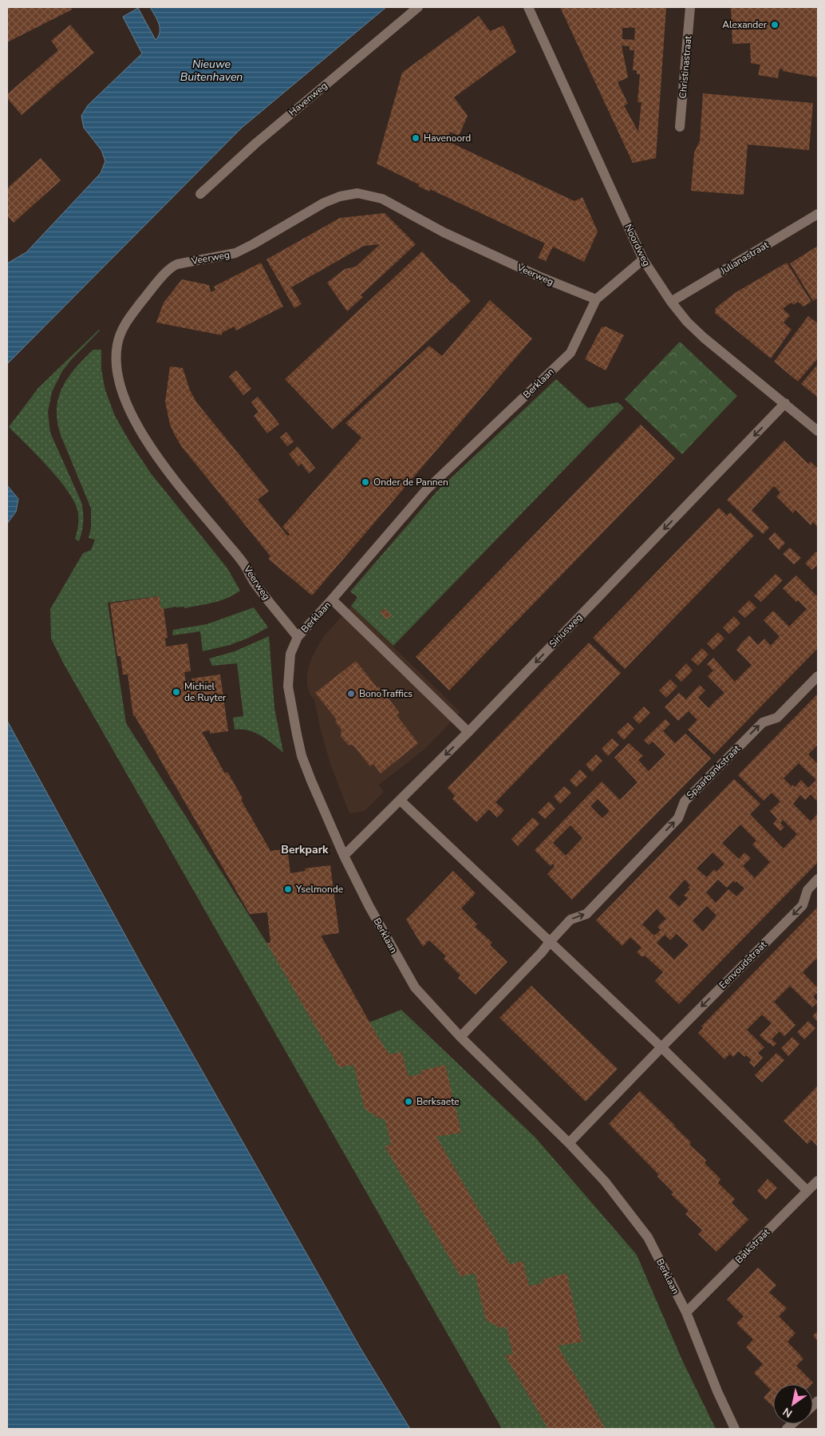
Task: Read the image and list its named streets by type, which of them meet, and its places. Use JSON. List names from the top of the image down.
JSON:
{
  "streets": {
    "street": [
      "Christinastraat",
      "Havenweg",
      "Noordweg",
      "Veerweg",
      "Julianastraat",
      "Berklaan",
      "Siriusweg",
      "Spaarbankstraat",
      "Eenvoudstraat",
      "Balkstraat"
    ]
  },
  "crossings": [
    ["Noordweg", "Julianastraat"],
    ["Noordweg", "Siriusweg"],
    ["Veerweg", "Berklaan"],
    ["Berklaan", "Siriusweg"],
    ["Berklaan", "Balkstraat"]
  ],
  "one_way": ["Siriusweg", "Spaarbankstraat", "Eenvoudstraat"],
  "districts": ["Berkpark"],
  "water": ["Nieuwe Buitenhaven"],
  "places": [
    "Alexander",
    "Havenoord",
    "Onder de Pannen",
    "Michiel de Ruyter",
    "BonoTraffics",
    "Yselmonde",
    "Berksaete"
  ],
  "north": "bottom left"
}
